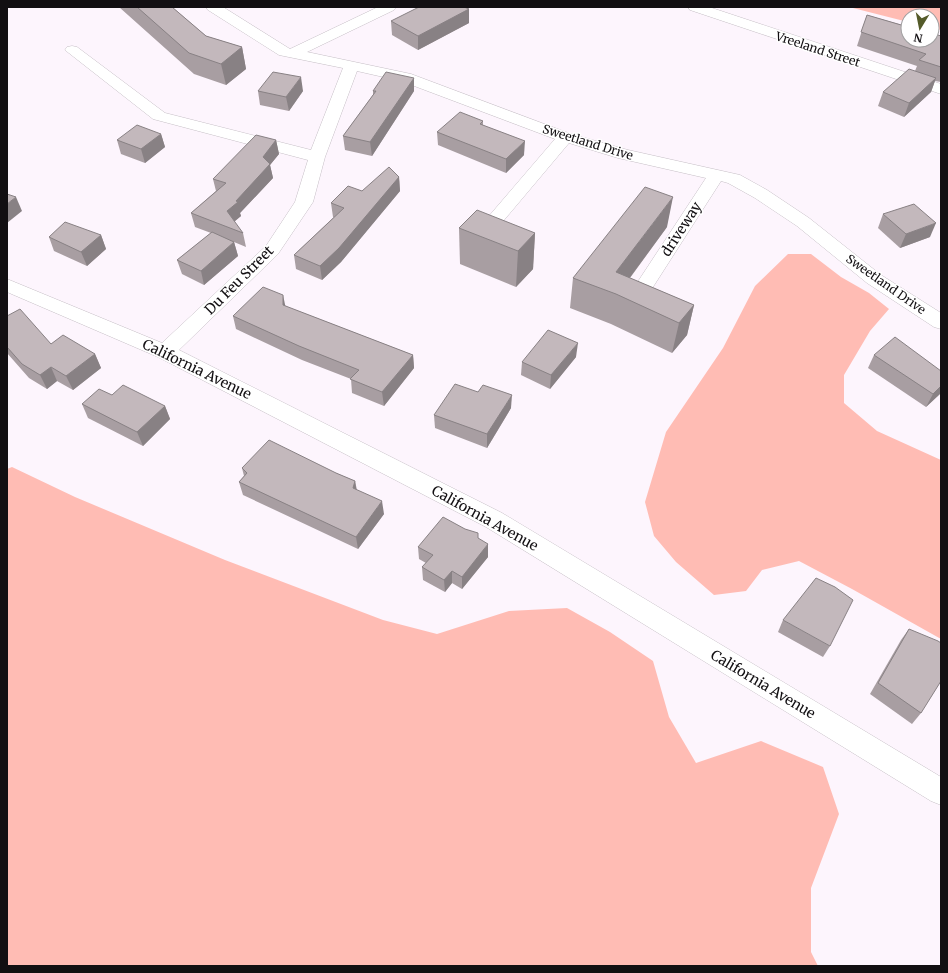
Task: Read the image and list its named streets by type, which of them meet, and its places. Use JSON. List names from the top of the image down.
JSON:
{
  "streets": {
    "street": [
      "Vreeland Street",
      "Sweetland Drive",
      "driveway",
      "Du Feu Street",
      "California Avenue"
    ]
  },
  "crossings": [
    ["Sweetland Drive", "driveway"],
    ["Sweetland Drive", "Du Feu Street"],
    ["Du Feu Street", "California Avenue"]
  ],
  "north": "bottom"
}
